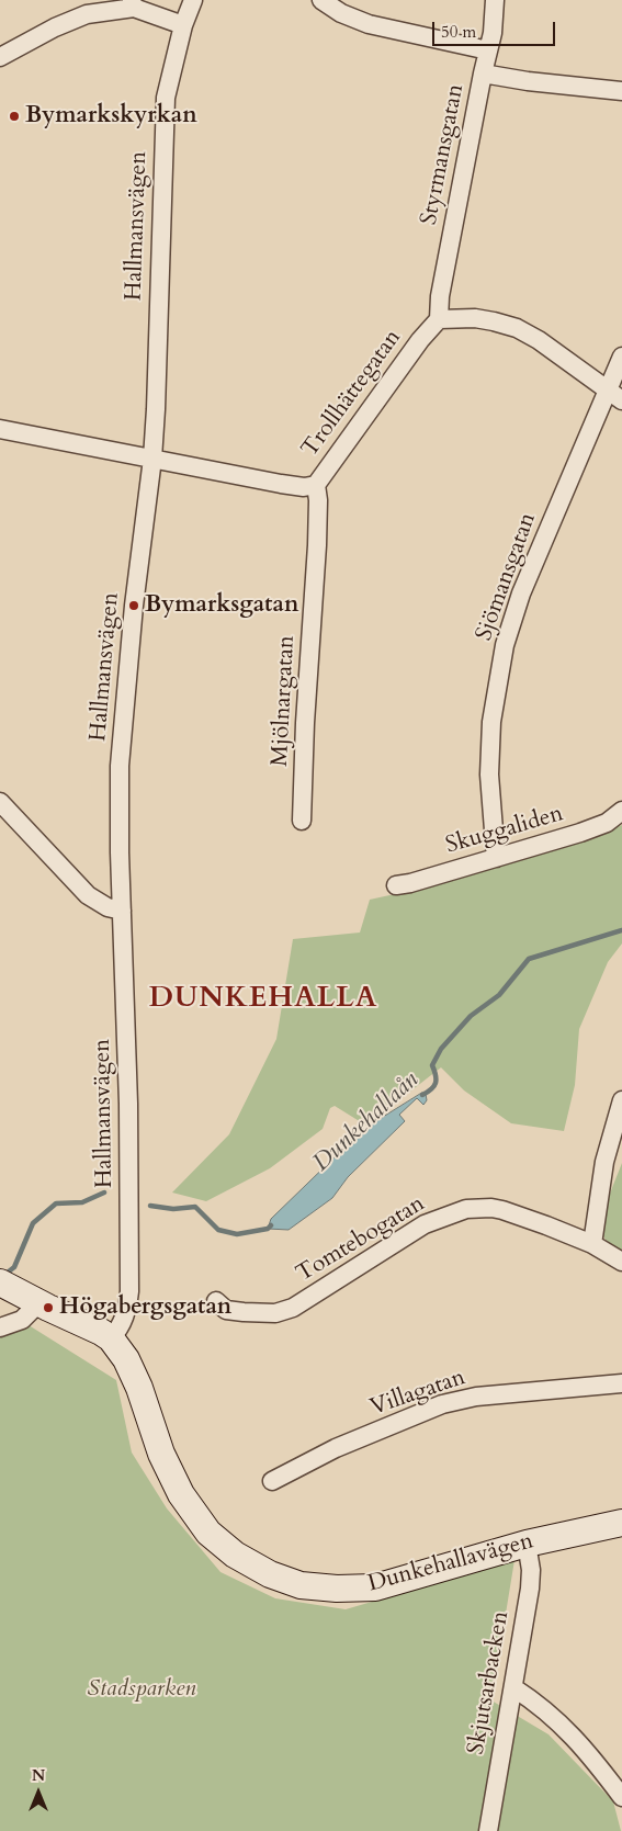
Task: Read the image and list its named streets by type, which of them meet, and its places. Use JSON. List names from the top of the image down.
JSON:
{
  "streets": {
    "street": [
      "Styrmansgatan",
      "Hallmansvägen",
      "Trollhättegatan",
      "Sjömansgatan",
      "Mjölnargatan",
      "Skuggaliden",
      "Tomtebogatan",
      "Villagatan",
      "Dunkehallavägen",
      "Skjutsarbacken"
    ]
  },
  "crossings": [
    ["Styrmansgatan", "Trollhättegatan"],
    ["Hallmansvägen", "Trollhättegatan"],
    ["Hallmansvägen", "Dunkehallavägen"],
    ["Trollhättegatan", "Mjölnargatan"],
    ["Sjömansgatan", "Skuggaliden"],
    ["Dunkehallavägen", "Skjutsarbacken"]
  ],
  "districts": ["DUNKEHALLA"],
  "water": ["Dunkehallaån"],
  "parks": ["Stadsparken"],
  "places": ["Bymarkskyrkan", "Bymarksgatan", "Högabergsgatan"],
  "scale_bar": "50 m",
  "north": "top"
}
